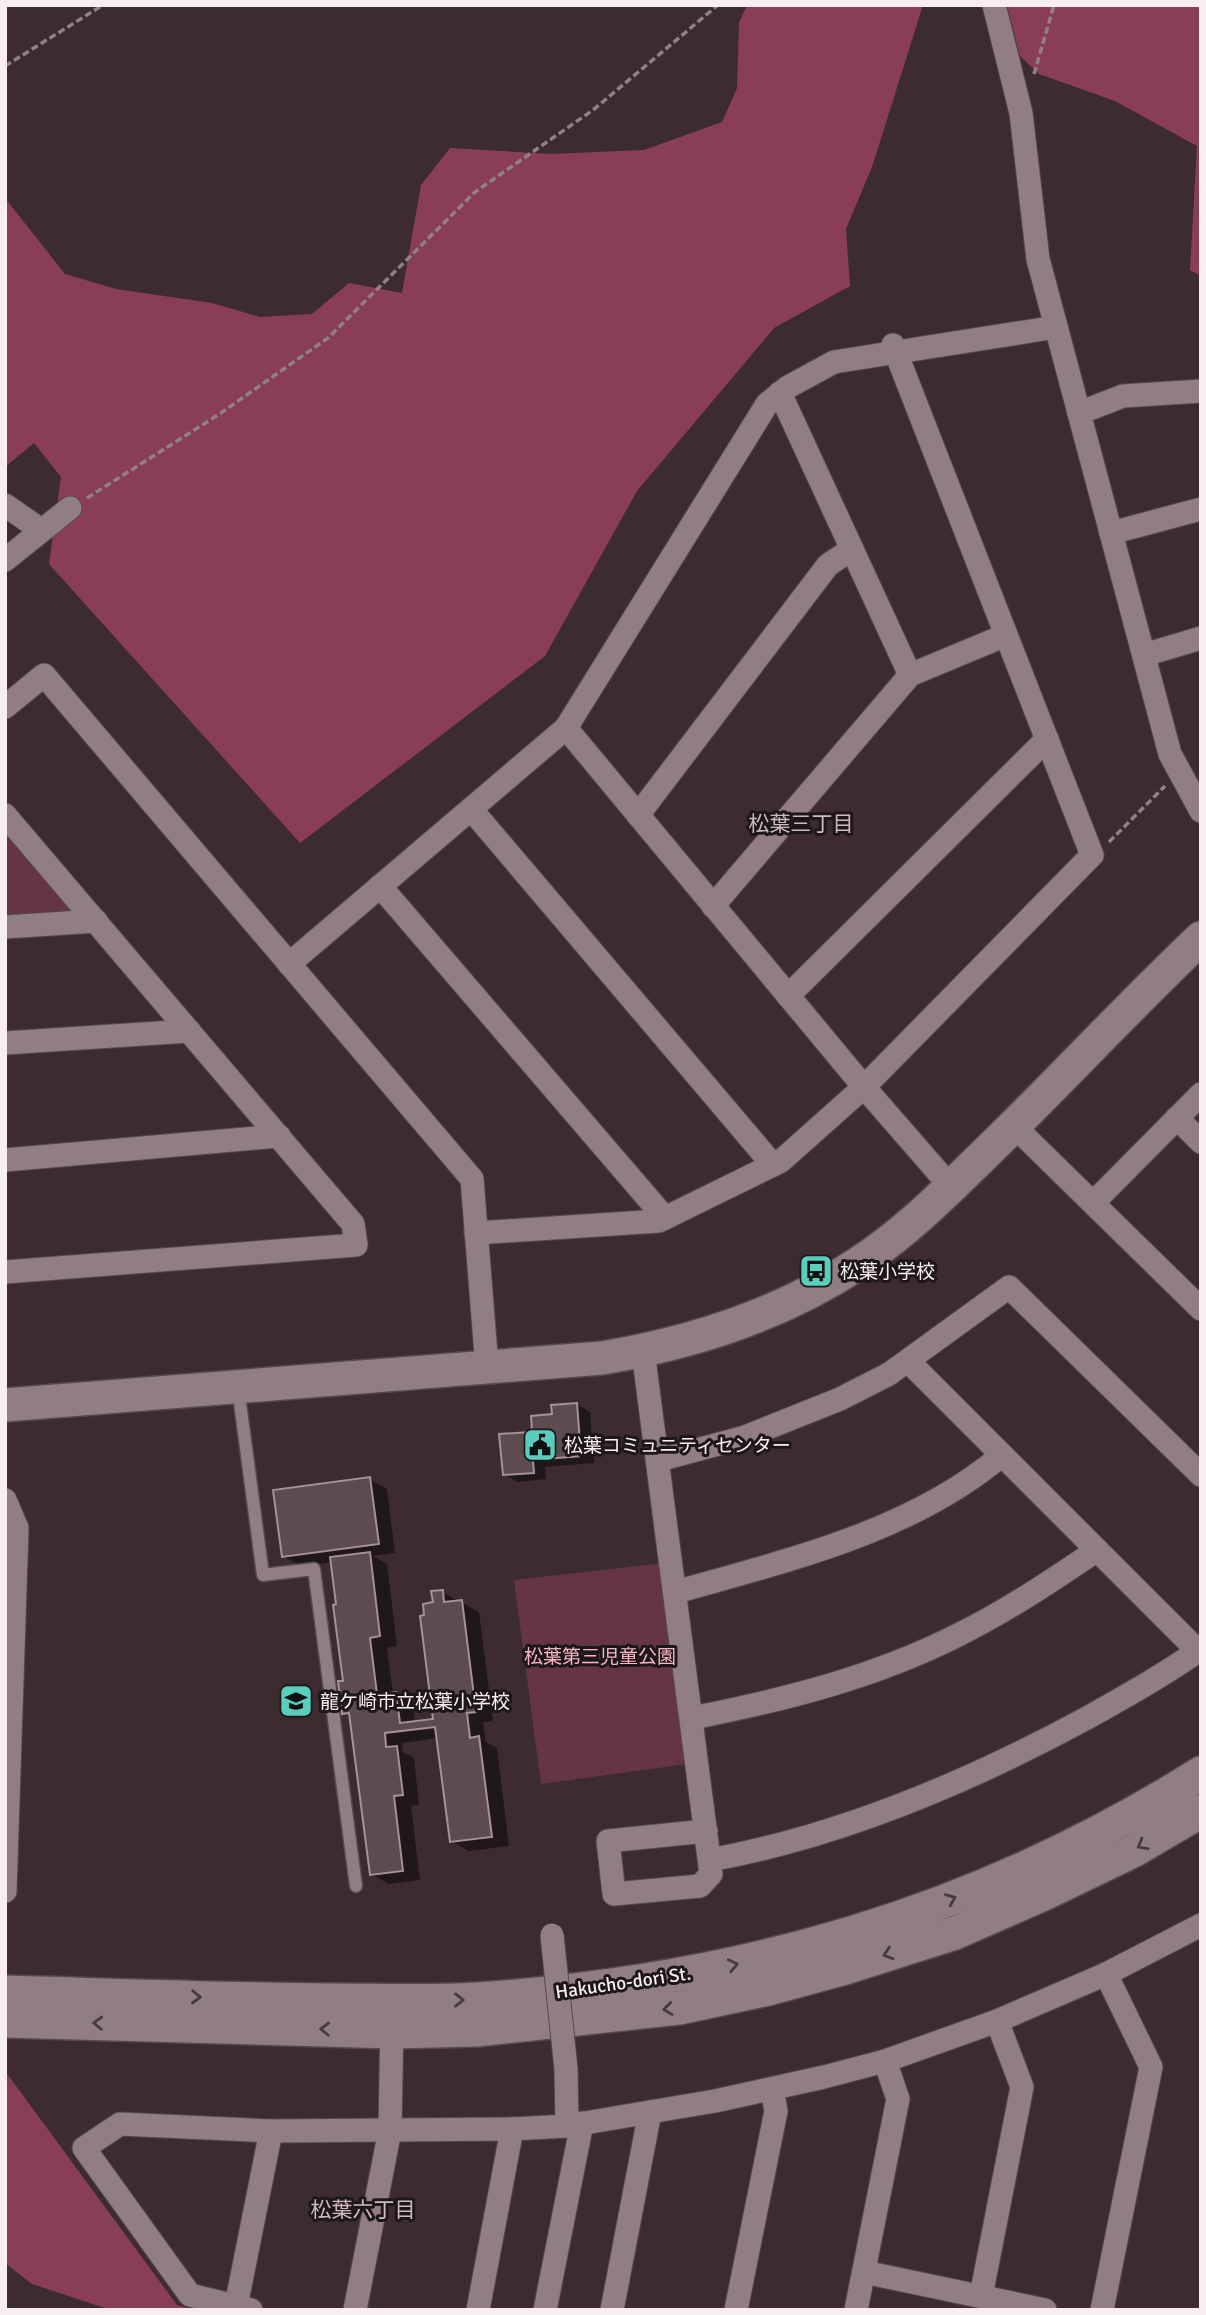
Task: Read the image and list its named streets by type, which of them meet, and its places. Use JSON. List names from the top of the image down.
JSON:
{
  "streets": {
    "main road": ["Hakucho-dori St."]
  },
  "districts": ["松葉三丁目", "松葉六丁目"],
  "parks": ["松葉第三児童公園"],
  "places": {
    "bus stop": ["松葉小学校"],
    "public building": ["松葉コミュニティセンター"],
    "school or university": ["龍ケ崎市立松葉小学校"]
  }
}
